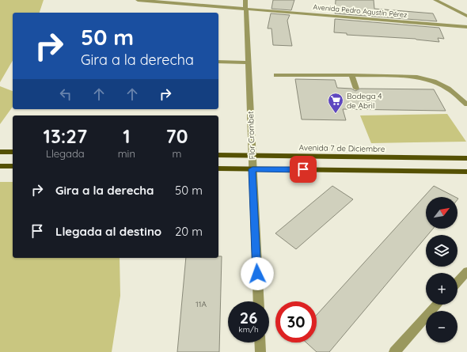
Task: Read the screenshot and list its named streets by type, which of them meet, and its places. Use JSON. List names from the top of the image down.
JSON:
{
  "streets": {
    "main road": ["Avenida 7 de Diciembre"],
    "street": ["Avenida Pedro Agustín Pérez", "Flor Crombet"]
  },
  "crossings": [
    ["Avenida Pedro Agustín Pérez", "Flor Crombet"],
    ["Flor Crombet", "Avenida 7 de Diciembre"]
  ],
  "places": {
    "supermarket": ["Bodega 4 de Abril"]
  },
  "house_numbers": ["11A"],
  "north": "top right",
  "page": {
    "turn": ["50 m", "Gira a la derecha"],
    "eta": [
      "13:27",
      "Llegada",
      "1",
      "min",
      "70",
      "m"
    ],
    "list": [
      {
        "name": "Gira a la derecha",
        "value": "50 m"
      },
      {
        "name": "Llegada al destino",
        "value": "20 m"
      }
    ],
    "map_buttons": ["+", "−"],
    "speed": "26 km/h",
    "limit": "30"
  }
}
